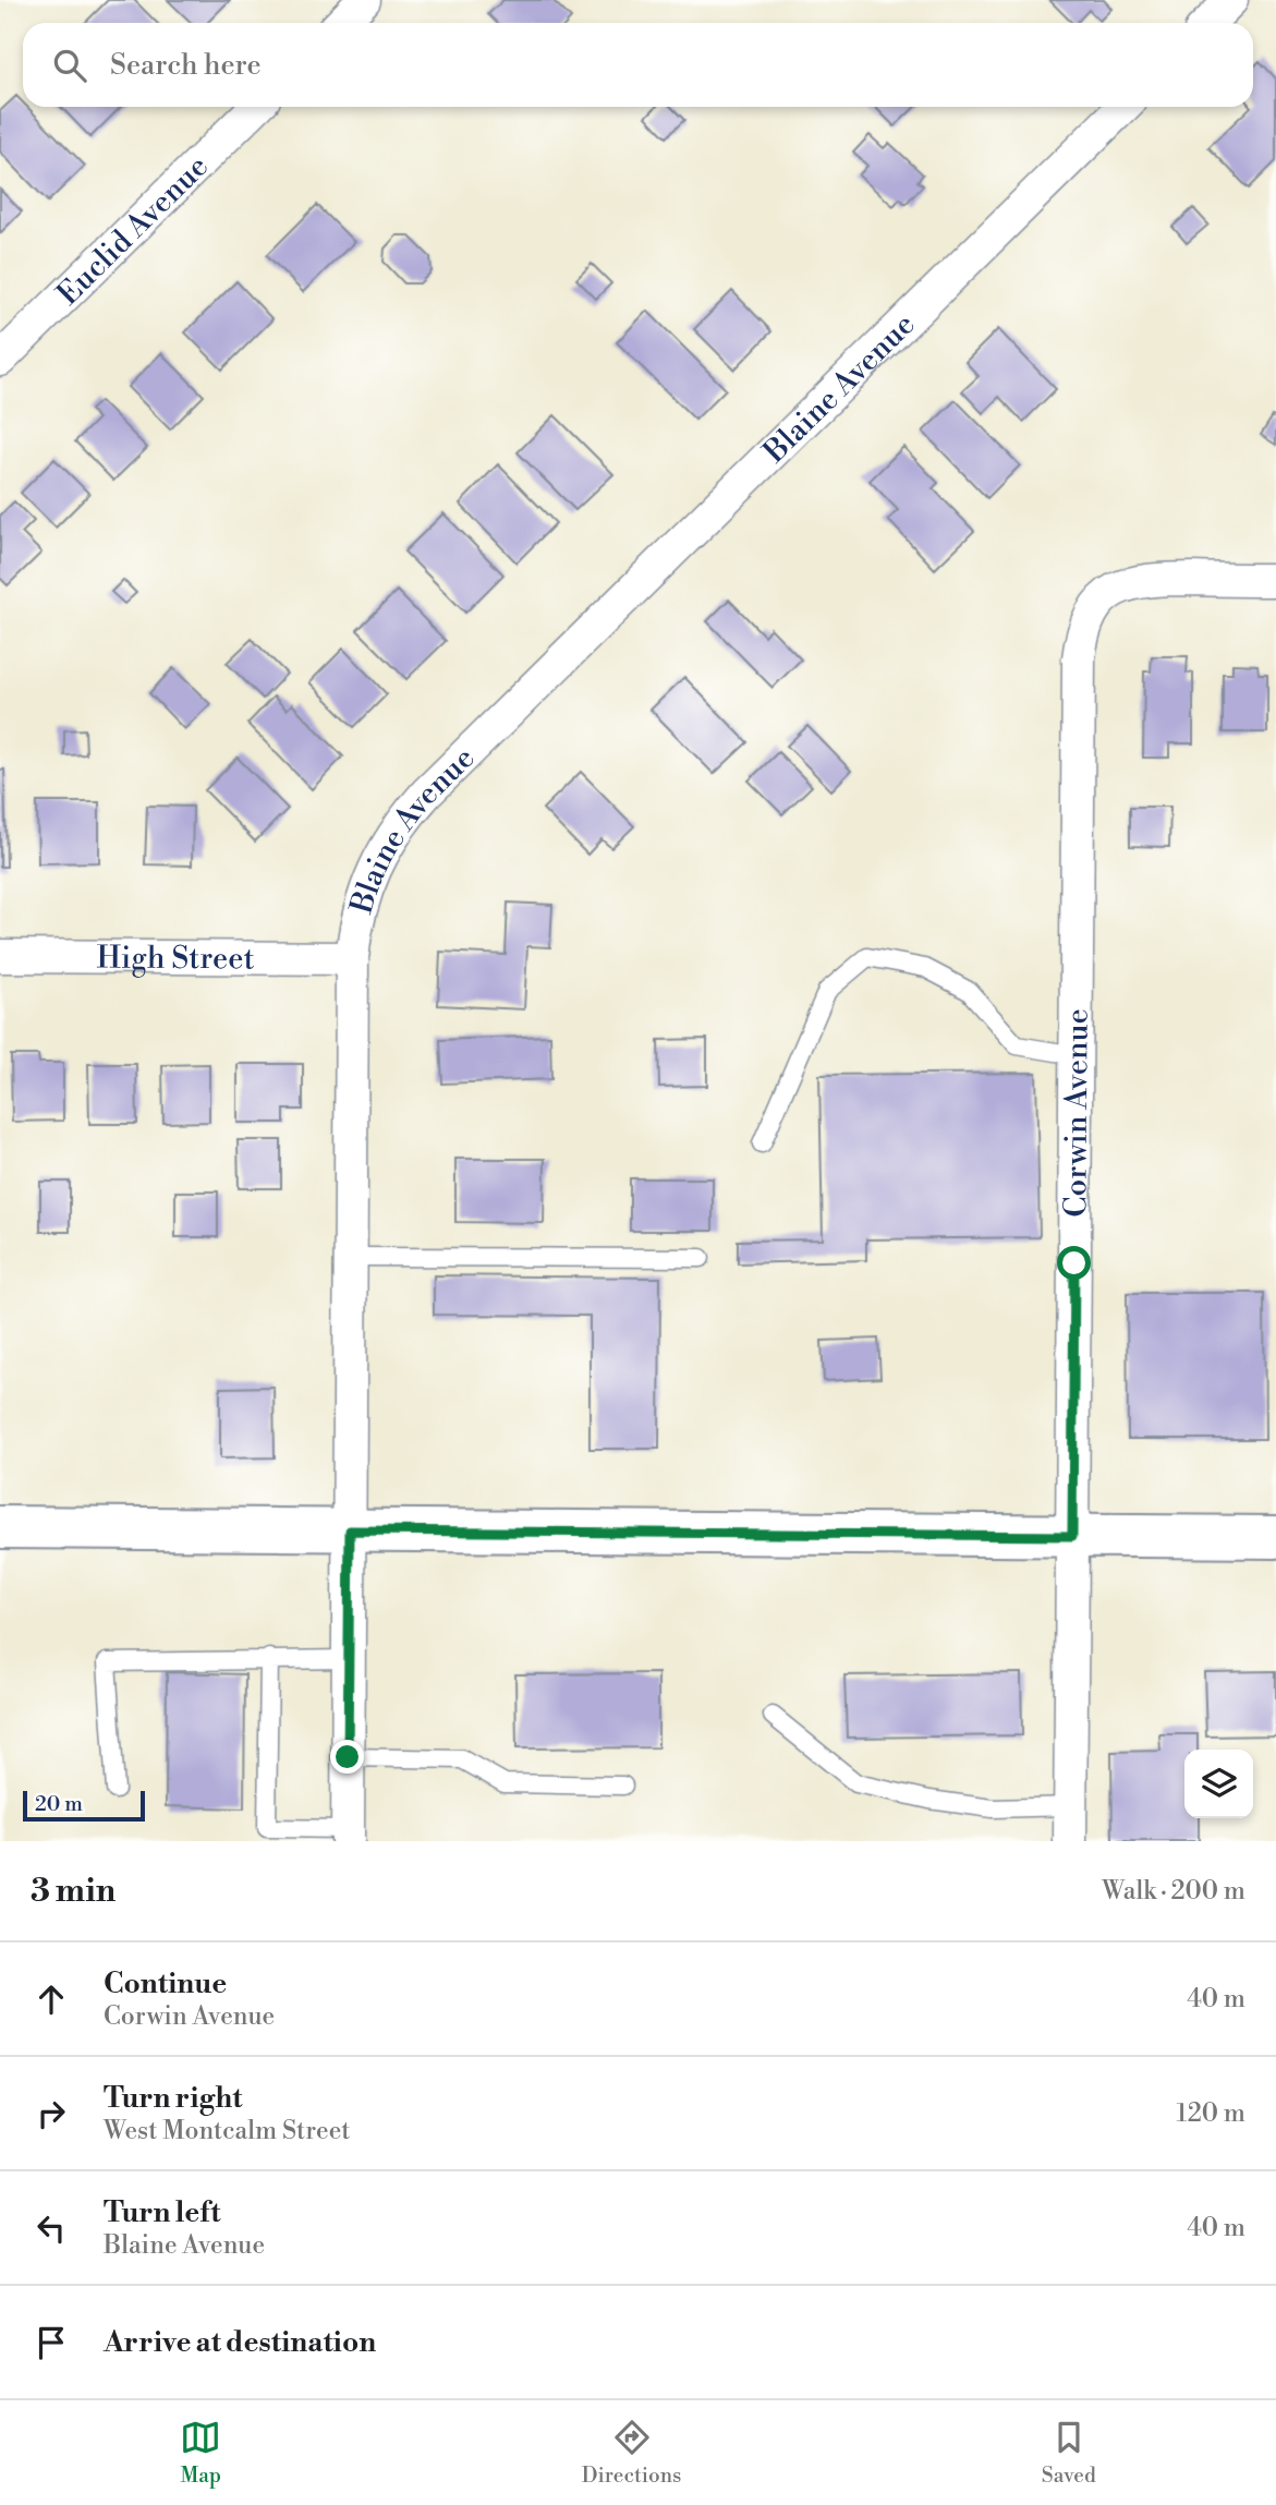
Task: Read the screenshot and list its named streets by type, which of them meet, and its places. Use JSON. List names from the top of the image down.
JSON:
{
  "streets": {
    "street": [
      "Euclid Avenue",
      "Blaine Avenue",
      "High Street",
      "Corwin Avenue"
    ]
  },
  "crossings": [
    ["Blaine Avenue", "High Street"]
  ],
  "scale_bar": "20 m",
  "page": {
    "search": "Search here",
    "scale": "20 m",
    "heading": ["3 min", "Walk · 200 m"],
    "list": [
      ["Continue", "Corwin Avenue", "40 m"],
      ["Turn right", "West Montcalm Street", "120 m"],
      ["Turn left", "Blaine Avenue", "40 m"],
      "Arrive at destination"
    ],
    "nav": ["Map", "Directions", "Saved"]
  }
}
